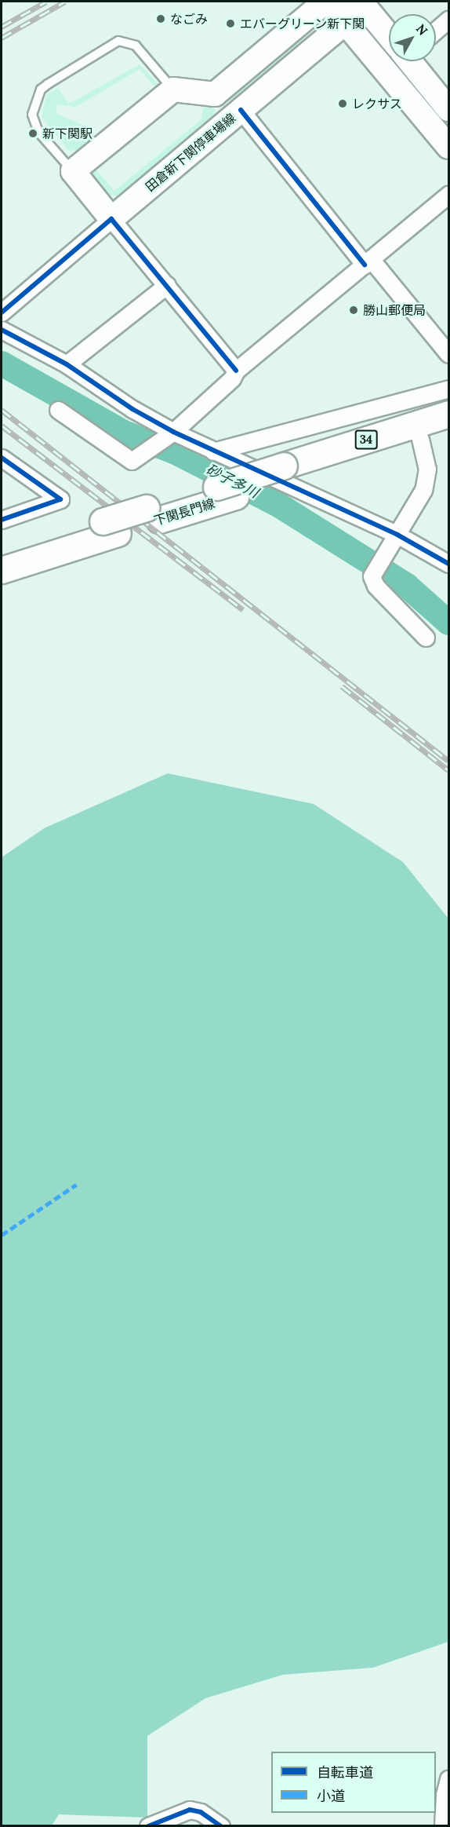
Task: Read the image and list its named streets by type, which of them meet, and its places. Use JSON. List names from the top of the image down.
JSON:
{
  "streets": {
    "main road": ["田倉新下関停車場線", "34", "下関長門線"]
  },
  "water": ["砂子多川"],
  "places": [
    "なごみ",
    "エバーグリーン新下関",
    "レクサス",
    "新下関駅",
    "勝山郵便局"
  ],
  "legend": ["自転車道", "小道"],
  "north": "top right"
}
